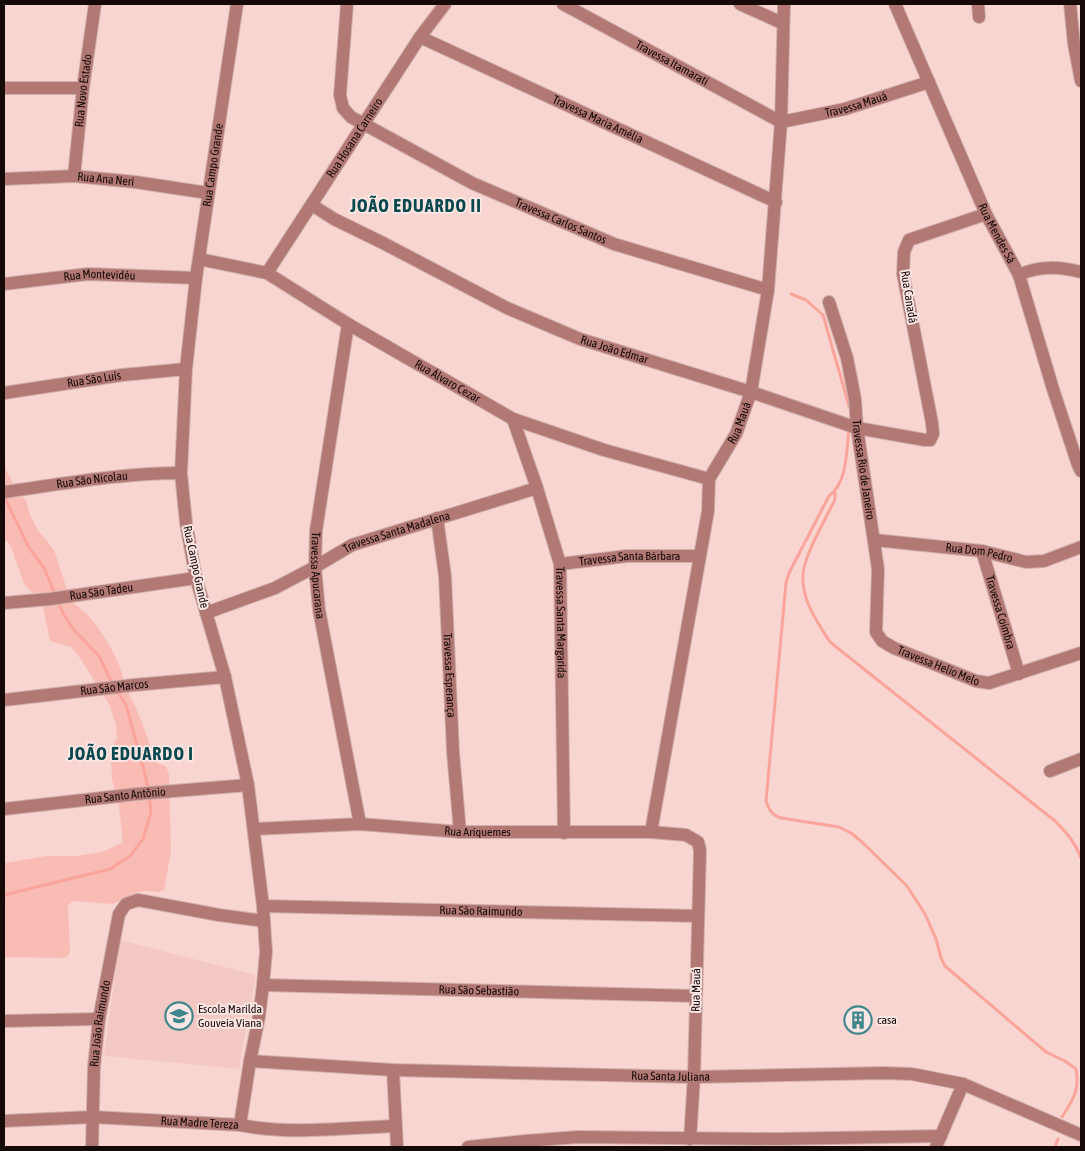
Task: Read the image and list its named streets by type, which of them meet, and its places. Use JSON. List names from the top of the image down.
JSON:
{
  "streets": {
    "street": [
      "Travessa Itamarati",
      "Rua Novo Estado",
      "Travessa Mauá",
      "Travessa Maria Amélia",
      "Rua Hosana Carneiro",
      "Rua Campo Grande",
      "Rua Ana Neri",
      "Travessa Carlos Santos",
      "Rua Mendes Sá",
      "Rua Montevidéu",
      "Rua Canadá",
      "Rua João Edmar",
      "Rua São Luís",
      "Rua Álvaro Cezar",
      "Rua Mauá",
      "Travessa Rio de Janeiro",
      "Rua São Nicolau",
      "Travessa Santa Madalena",
      "Rua Dom Pedro",
      "Travessa Santa Bárbara",
      "Travessa Apucarana",
      "Rua São Tadeu",
      "Travessa Coimbra",
      "Travessa Santa Margarida",
      "Travessa Helio Melo",
      "Travessa Esperança",
      "Rua São Marcos",
      "Rua Santo Antônio",
      "Rua Ariquemes",
      "Rua São Raimundo",
      "Rua São Sebastião",
      "Rua João Raimundo",
      "Rua Santa Juliana",
      "Rua Madre Tereza"
    ]
  },
  "crossings": [
    ["Travessa Itamarati", "Travessa Mauá"],
    ["Travessa Itamarati", "Rua Mauá"],
    ["Rua Novo Estado", "Rua Ana Neri"],
    ["Travessa Mauá", "Rua Mendes Sá"],
    ["Travessa Mauá", "Rua Mauá"],
    ["Travessa Maria Amélia", "Rua Hosana Carneiro"],
    ["Travessa Maria Amélia", "Rua Mauá"],
    ["Rua Hosana Carneiro", "Travessa Carlos Santos"],
    ["Rua Hosana Carneiro", "Rua João Edmar"],
    ["Rua Hosana Carneiro", "Rua Álvaro Cezar"],
    ["Rua Campo Grande", "Rua Ana Neri"],
    ["Rua Campo Grande", "Rua Montevidéu"],
    ["Rua Campo Grande", "Rua São Luís"],
    ["Rua Campo Grande", "Rua Álvaro Cezar"],
    ["Rua Campo Grande", "Rua São Nicolau"],
    ["Rua Campo Grande", "Travessa Santa Madalena"],
    ["Rua Campo Grande", "Rua São Tadeu"],
    ["Rua Campo Grande", "Rua São Marcos"],
    ["Rua Campo Grande", "Rua Santo Antônio"],
    ["Rua Campo Grande", "Rua Ariquemes"],
    ["Rua Campo Grande", "Rua São Raimundo"],
    ["Rua Campo Grande", "Rua São Sebastião"],
    ["Rua Campo Grande", "Rua João Raimundo"],
    ["Rua Campo Grande", "Rua Santa Juliana"],
    ["Rua Campo Grande", "Rua Madre Tereza"],
    ["Travessa Carlos Santos", "Rua Mauá"],
    ["Rua Mendes Sá", "Rua Canadá"],
    ["Rua Canadá", "Rua João Edmar"],
    ["Rua João Edmar", "Rua Mauá"],
    ["Rua João Edmar", "Travessa Rio de Janeiro"],
    ["Rua Álvaro Cezar", "Rua Mauá"],
    ["Rua Álvaro Cezar", "Travessa Apucarana"],
    ["Rua Álvaro Cezar", "Travessa Santa Margarida"],
    ["Rua Mauá", "Travessa Santa Bárbara"],
    ["Rua Mauá", "Rua Ariquemes"],
    ["Rua Mauá", "Rua São Raimundo"],
    ["Rua Mauá", "Rua São Sebastião"],
    ["Rua Mauá", "Rua Santa Juliana"],
    ["Travessa Rio de Janeiro", "Rua Dom Pedro"],
    ["Travessa Rio de Janeiro", "Travessa Helio Melo"],
    ["Travessa Santa Madalena", "Travessa Apucarana"],
    ["Travessa Santa Madalena", "Travessa Santa Margarida"],
    ["Travessa Santa Madalena", "Travessa Esperança"],
    ["Rua Dom Pedro", "Travessa Coimbra"],
    ["Travessa Santa Bárbara", "Travessa Santa Margarida"],
    ["Travessa Apucarana", "Rua Ariquemes"],
    ["Travessa Coimbra", "Travessa Helio Melo"],
    ["Travessa Santa Margarida", "Rua Ariquemes"],
    ["Travessa Esperança", "Rua Ariquemes"],
    ["Rua João Raimundo", "Rua Madre Tereza"]
  ],
  "districts": ["JOÃO EDUARDO II", "JOÃO EDUARDO I"],
  "places": {
    "school or university": ["Escola Marilda Gouveia Viana"],
    "building": ["casa"]
  }
}
